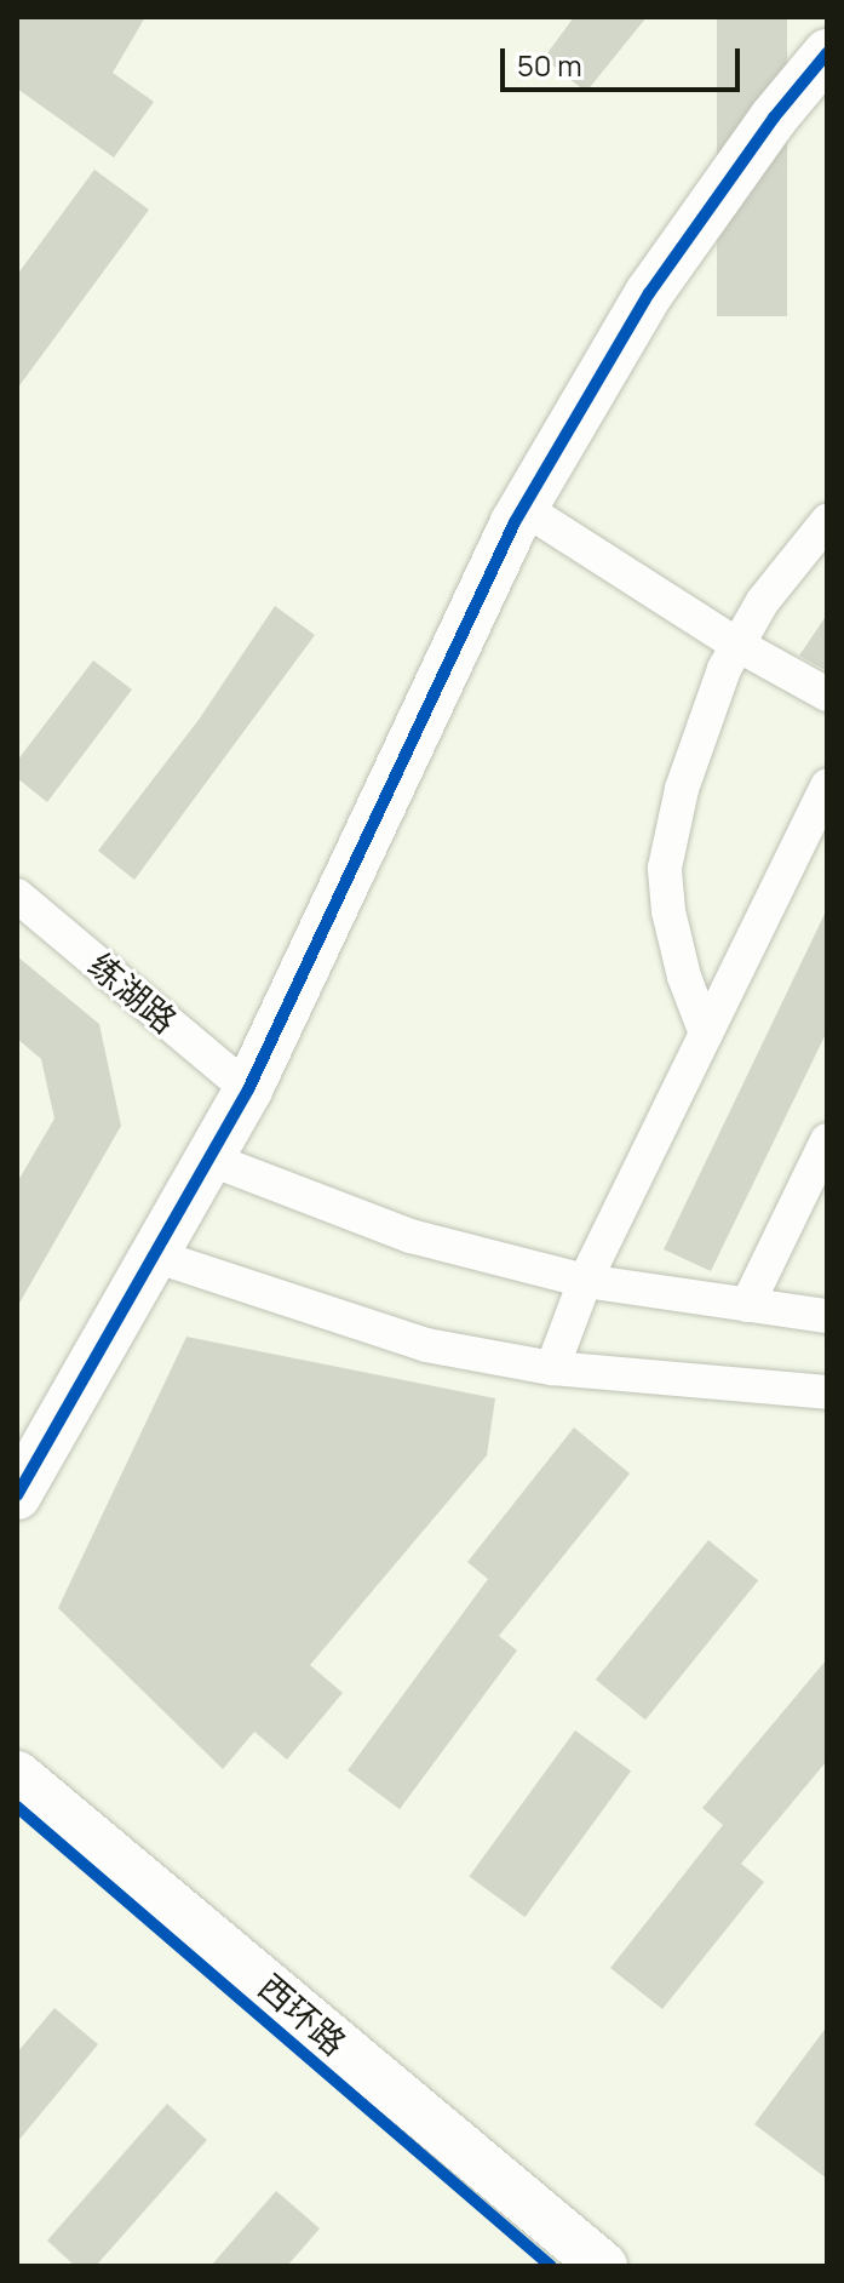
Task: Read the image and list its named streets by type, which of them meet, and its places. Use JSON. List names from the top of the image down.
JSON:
{
  "streets": {
    "street": ["练湖路", "西环路"]
  },
  "scale_bar": "50 m"
}
